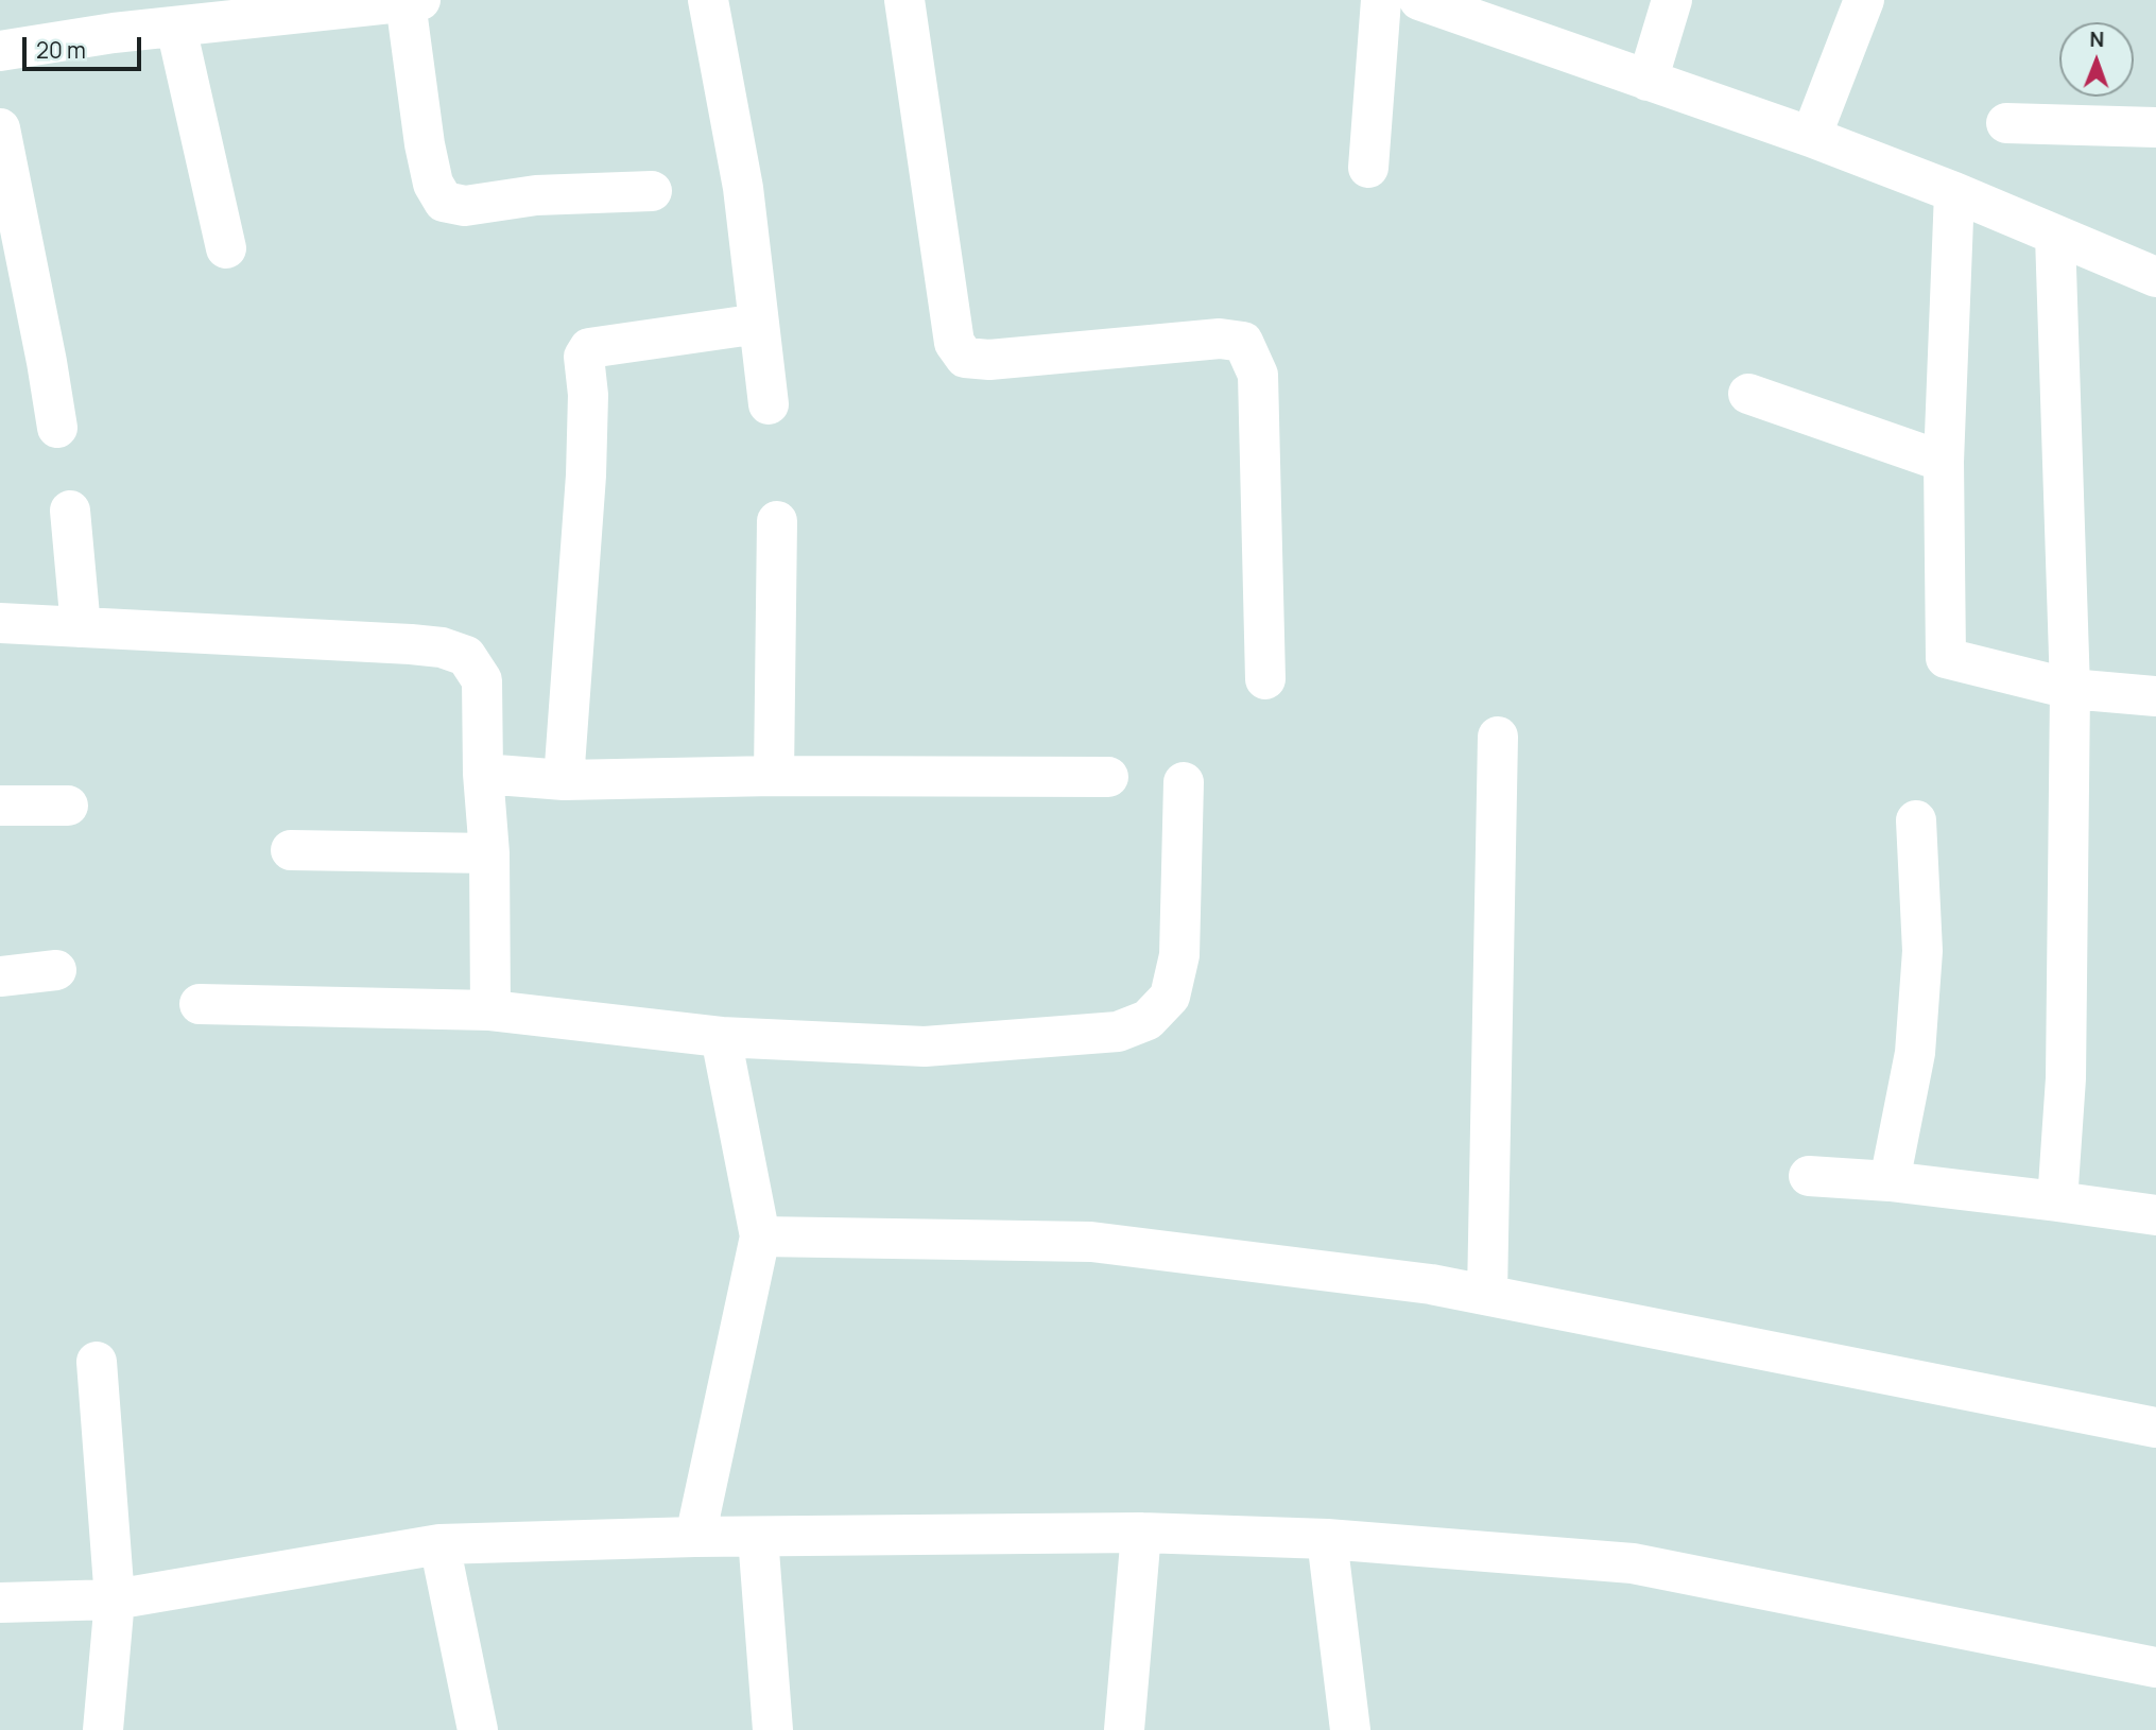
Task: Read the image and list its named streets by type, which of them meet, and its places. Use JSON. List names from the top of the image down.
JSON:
{
  "scale_bar": "20 m",
  "north": "top"
}
